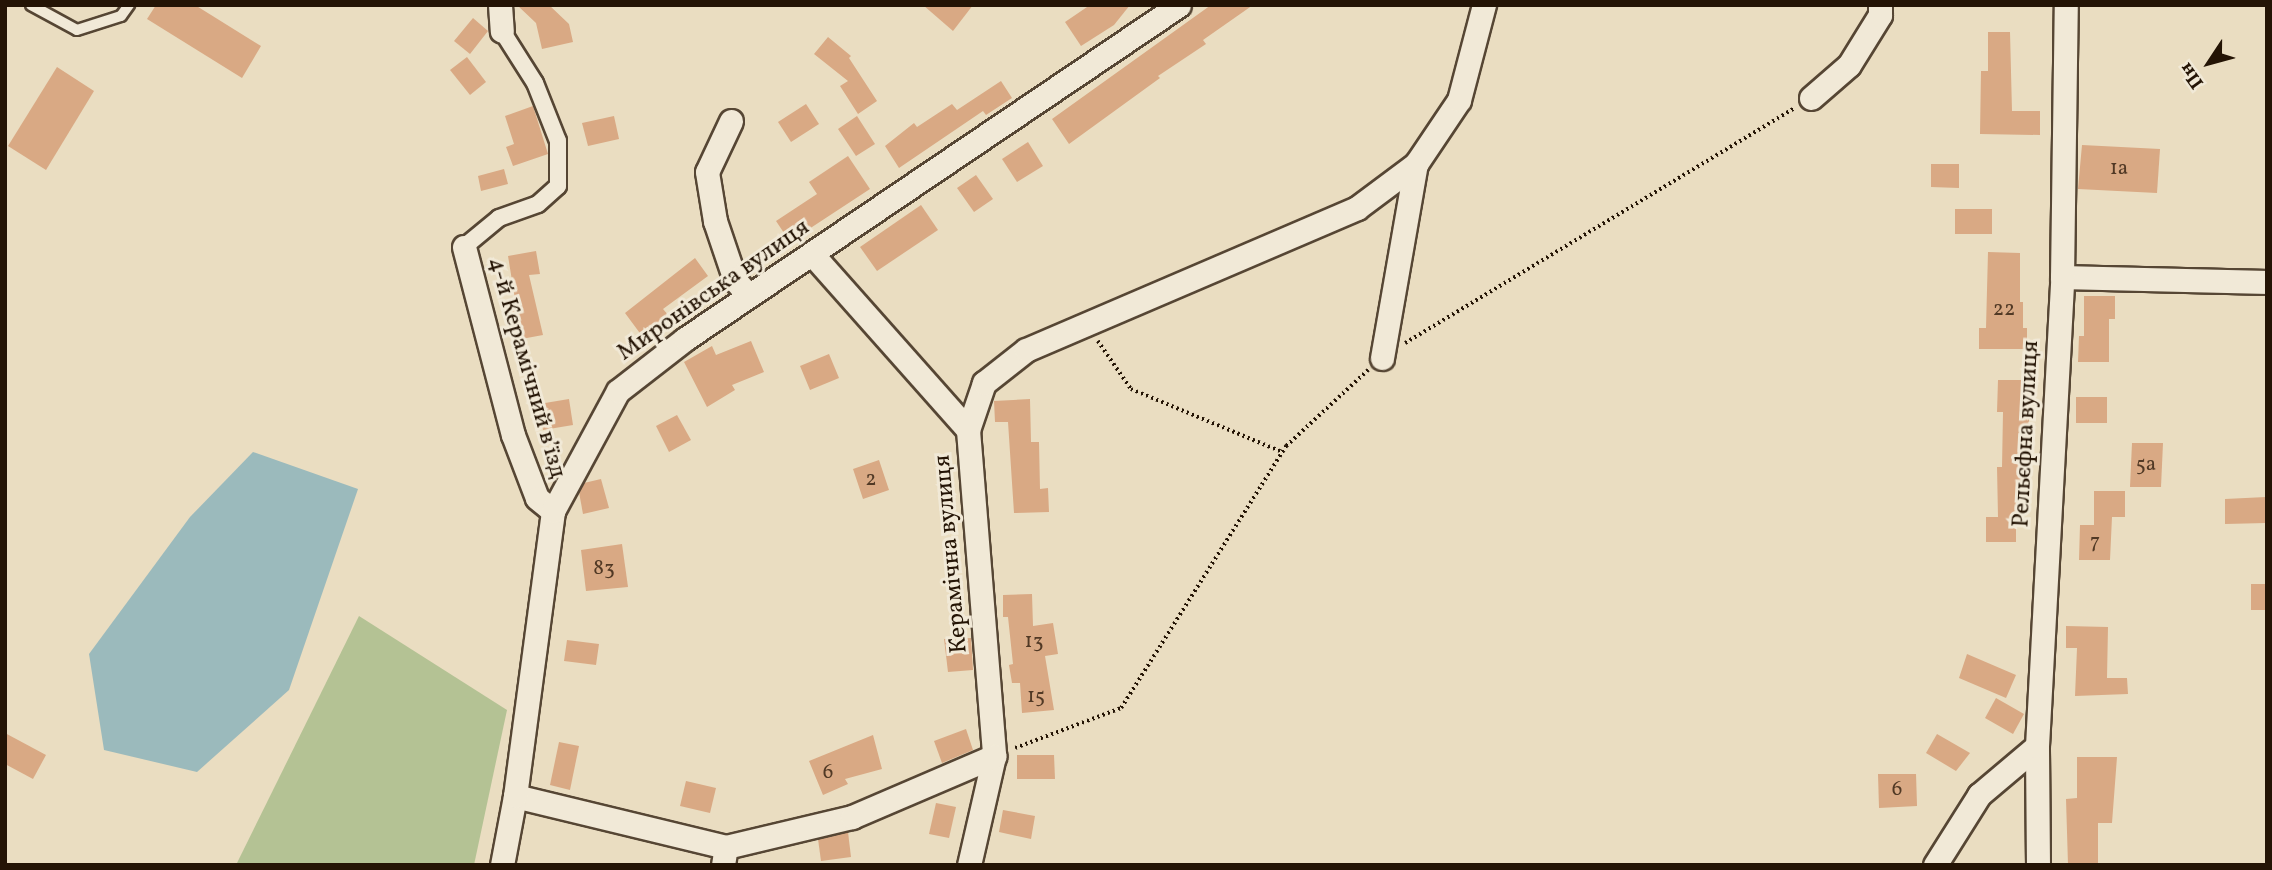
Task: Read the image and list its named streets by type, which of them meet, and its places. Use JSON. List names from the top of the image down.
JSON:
{
  "streets": {
    "street": [
      "Миронівська вулиця",
      "4-й Керамічний в’їзд",
      "Рельєфна вулиця",
      "Керамічна вулиця"
    ]
  },
  "crossings": [
    ["Миронівська вулиця", "4-й Керамічний в’їзд"],
    ["Миронівська вулиця", "Керамічна вулиця"]
  ],
  "house_numbers": [
    "1а",
    "22",
    "5а",
    "2",
    "7",
    "83",
    "13",
    "15",
    "6",
    "6"
  ],
  "north": "bottom left"
}
